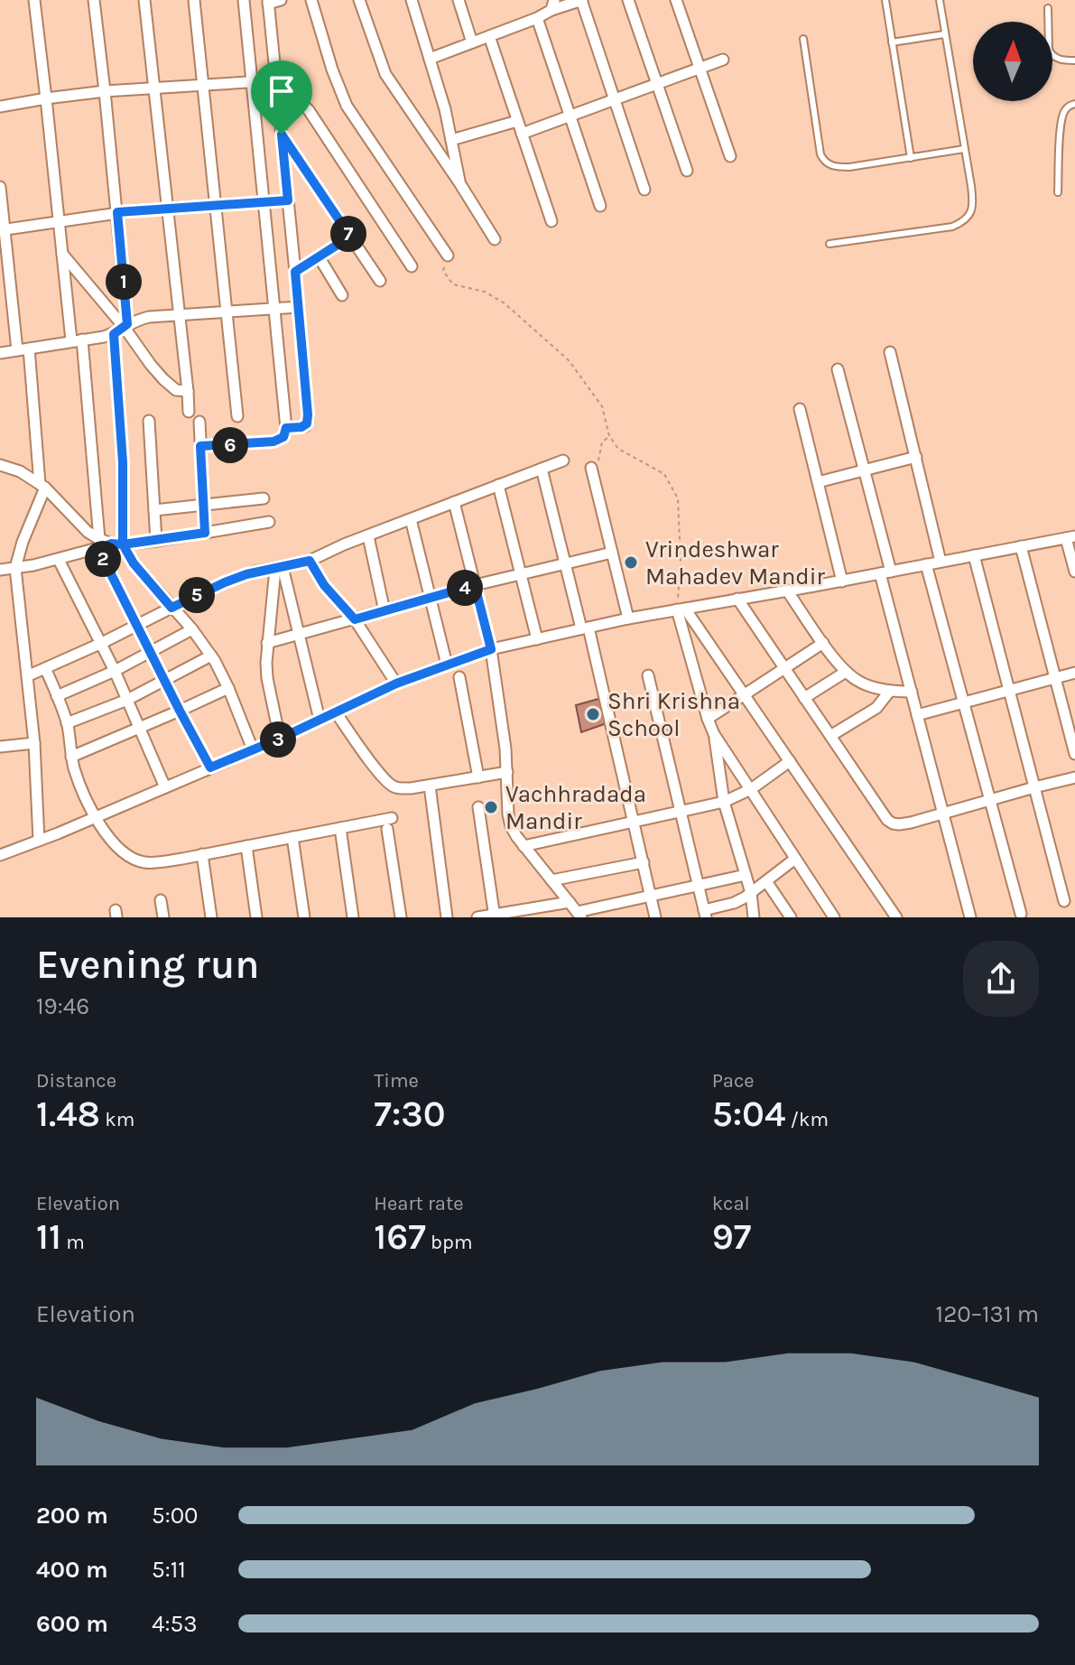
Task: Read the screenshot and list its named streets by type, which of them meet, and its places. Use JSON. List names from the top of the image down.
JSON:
{
  "places": ["Vrindeshwar Mahadev Mandir", "Shri Krishna School", "Vachhradada Mandir"],
  "north": "top",
  "page": {
    "pins": [
      "7",
      "1",
      "6",
      "2",
      "4",
      "5",
      "3"
    ],
    "heading": ["Evening run", "19:46"],
    "stats": [
      ["Distance", "1.48 km"],
      ["Time", "7:30"],
      ["Pace", "5:04 /km"],
      ["Elevation", "11 m"],
      ["Heart rate", "167 bpm"],
      ["kcal", "97"]
    ],
    "chart": ["Elevation", "120–131 m"],
    "list": [
      {
        "name": "200 m",
        "note": "5:00"
      },
      {
        "name": "400 m",
        "note": "5:11"
      },
      {
        "name": "600 m",
        "note": "4:53"
      }
    ]
  }
}
